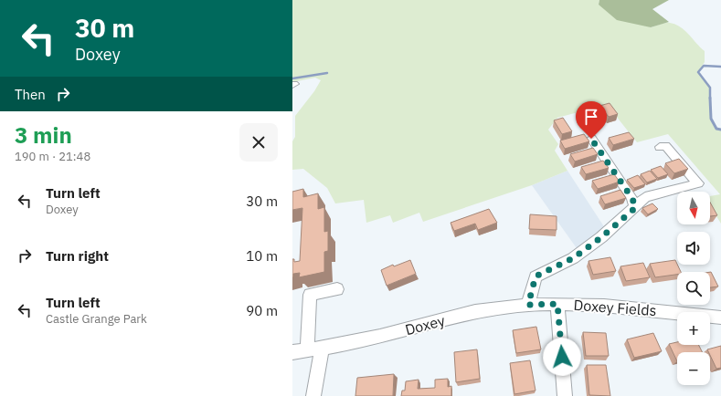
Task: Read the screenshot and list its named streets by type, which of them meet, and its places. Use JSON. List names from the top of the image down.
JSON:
{
  "streets": {
    "street": ["Doxey Fields", "Doxey"]
  },
  "crossings": [
    ["Doxey Fields", "Doxey"]
  ],
  "north": "bottom",
  "page": {
    "turn": ["30 m", "Doxey"],
    "then": "Then",
    "heading": ["3 min", "190 m · 21:48"],
    "list": [
      {
        "name": "Turn left",
        "note": "Doxey",
        "value": "30 m"
      },
      {
        "name": "Turn right",
        "value": "10 m"
      },
      {
        "name": "Turn left",
        "note": "Castle Grange Park",
        "value": "90 m"
      }
    ],
    "map_buttons": ["+", "−"]
  }
}
